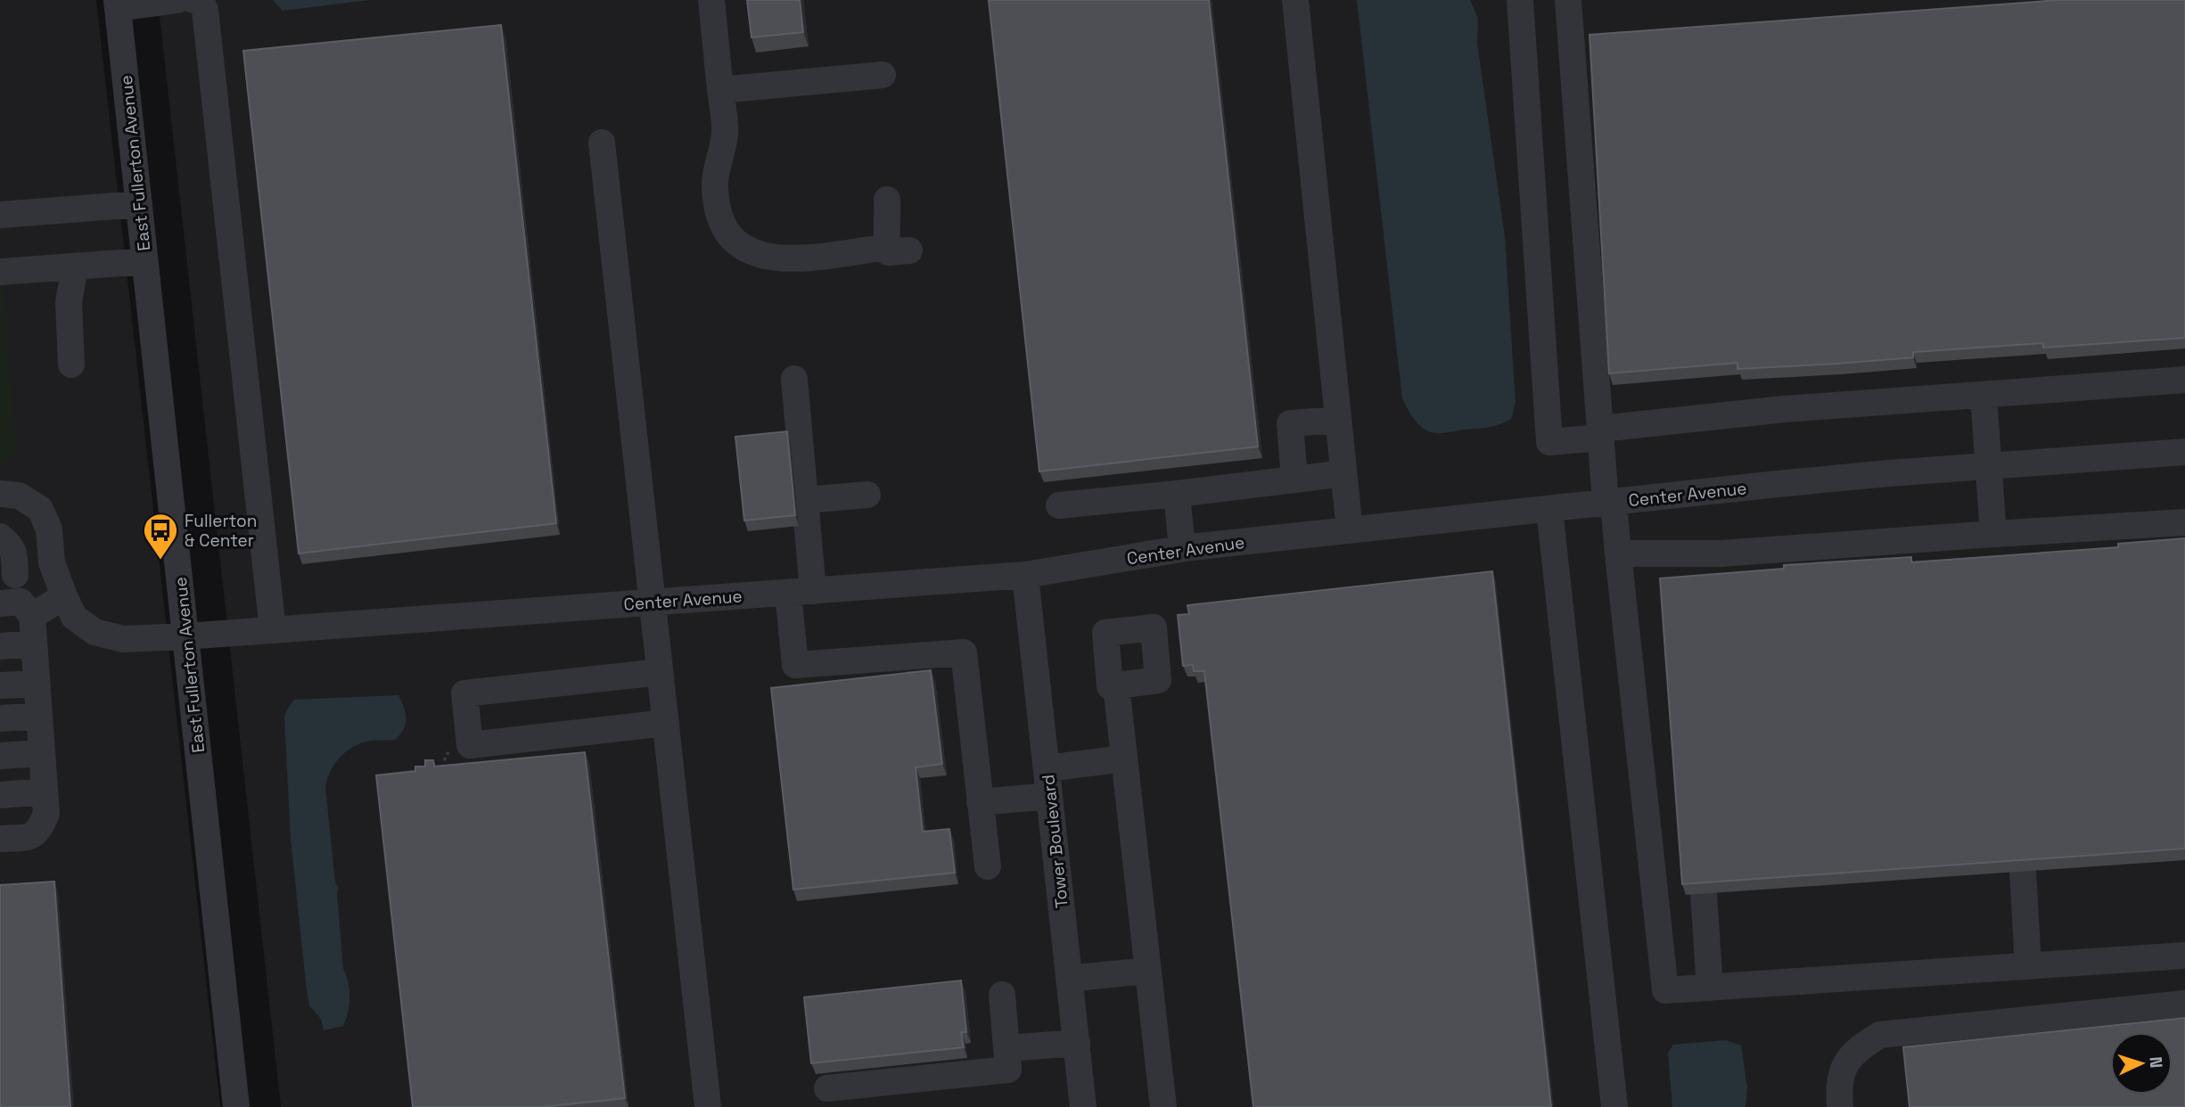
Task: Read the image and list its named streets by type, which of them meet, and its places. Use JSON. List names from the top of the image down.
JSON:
{
  "streets": {
    "street": ["East Fullerton Avenue", "Center Avenue", "Tower Boulevard"]
  },
  "crossings": [
    ["East Fullerton Avenue", "Center Avenue"],
    ["Center Avenue", "Tower Boulevard"]
  ],
  "places": {
    "bus stop": ["Fullerton & Center"]
  },
  "north": "right"
}
